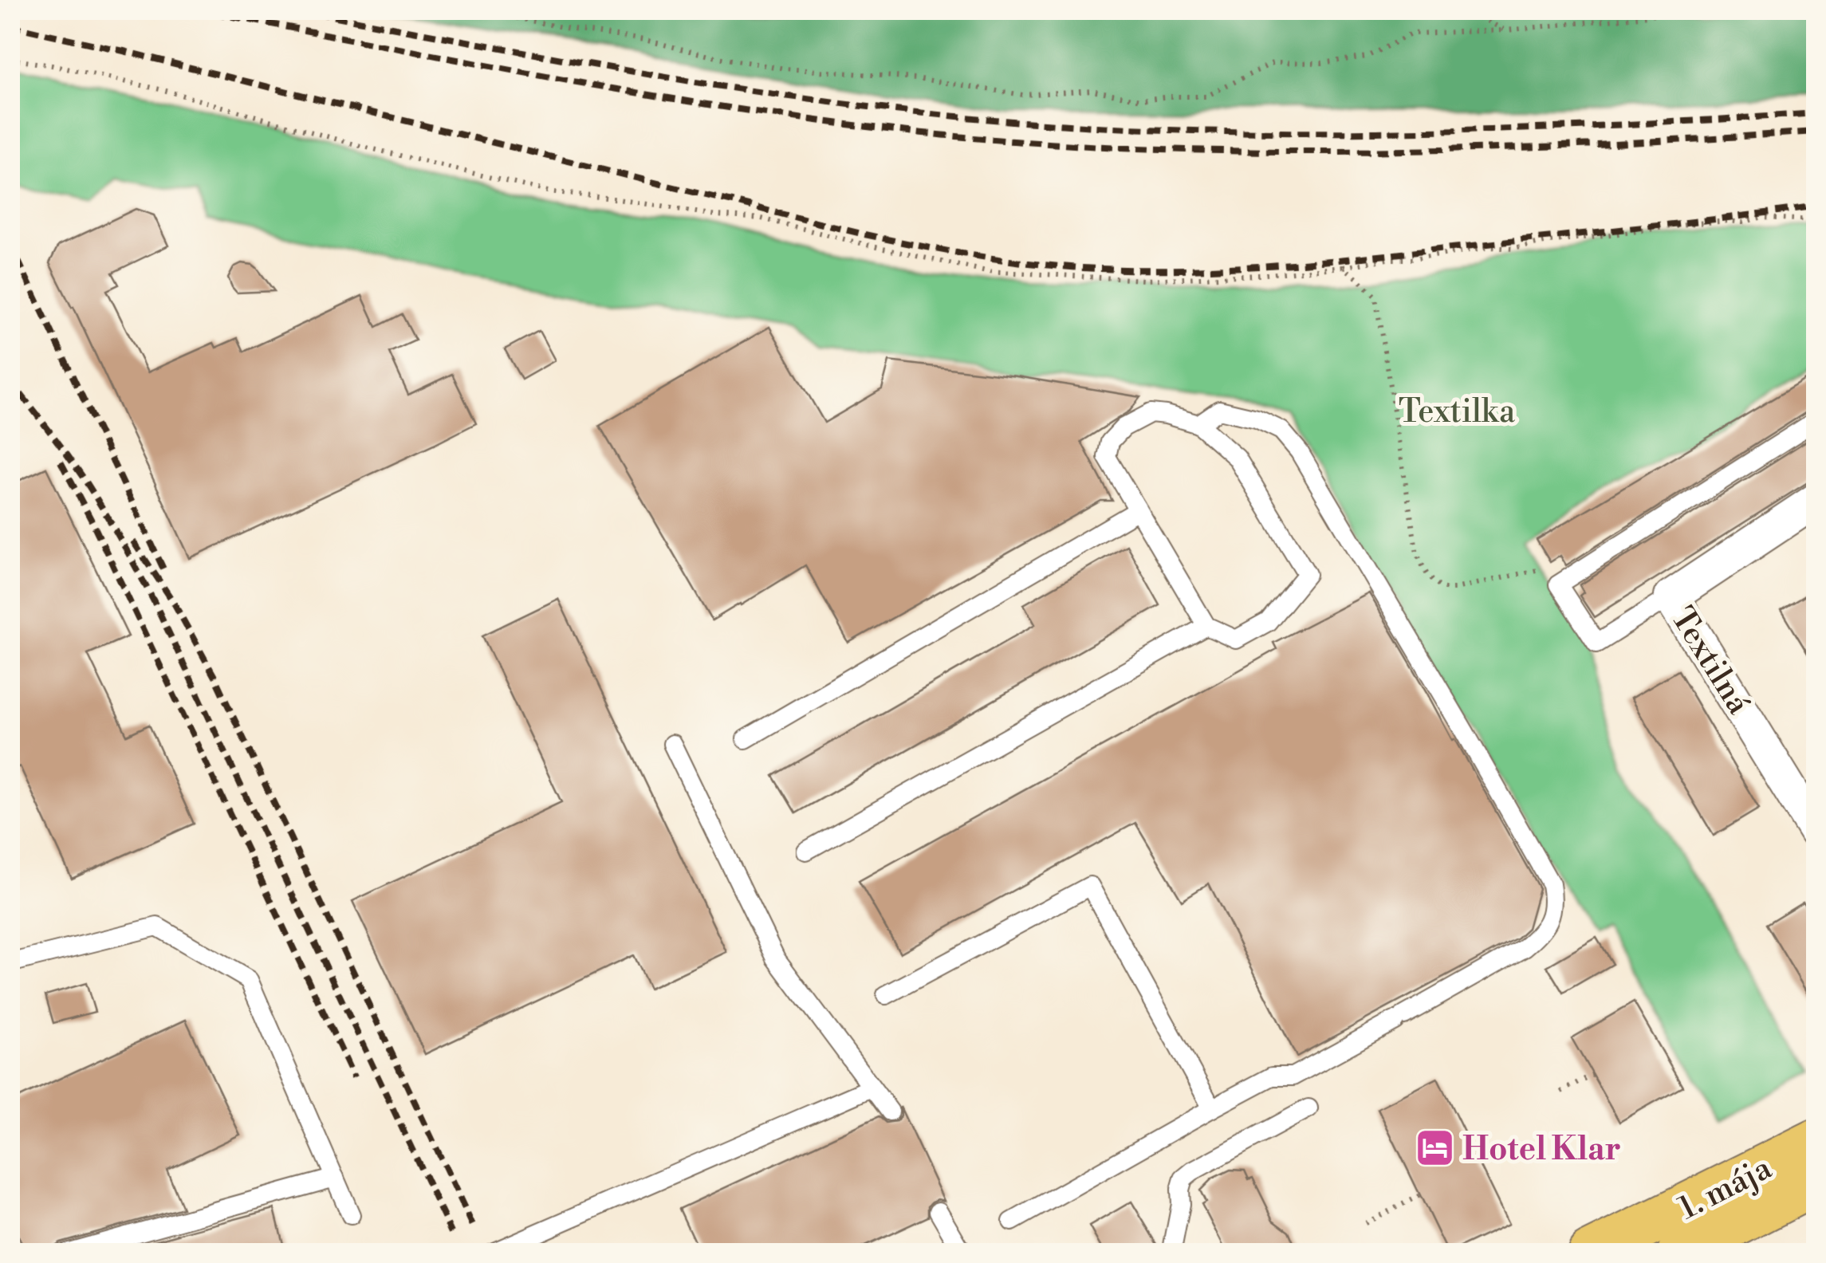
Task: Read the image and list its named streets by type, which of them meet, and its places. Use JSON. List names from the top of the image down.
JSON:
{
  "streets": {
    "main road": ["1. mája"],
    "street": ["Textilná"]
  },
  "parks": ["Textilka"],
  "places": {
    "hotel": ["Hotel Klar"]
  }
}
